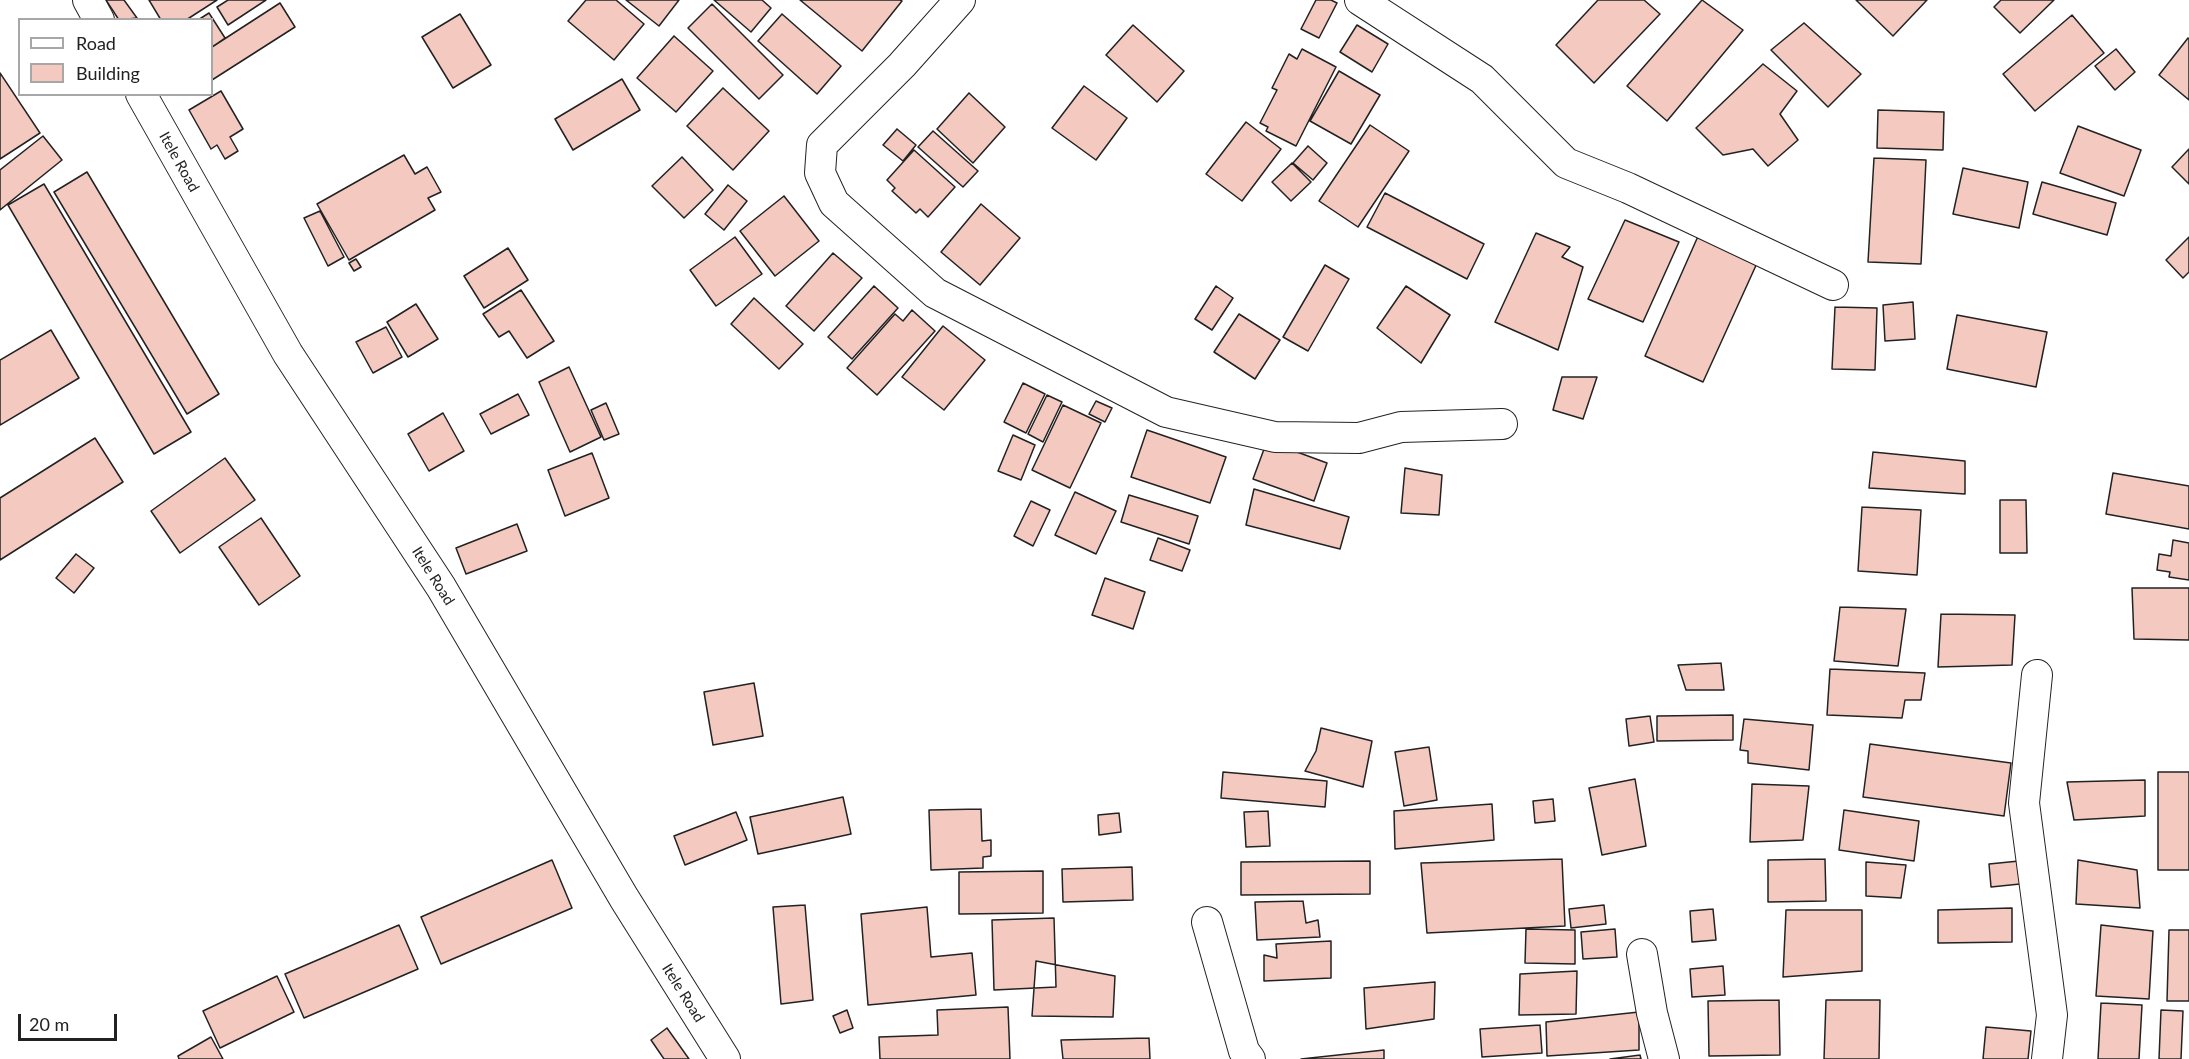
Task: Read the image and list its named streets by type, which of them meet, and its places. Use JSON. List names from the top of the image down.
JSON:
{
  "streets": {
    "street": ["Itele Road"]
  },
  "legend": ["Road", "Building"],
  "scale_bar": "20 m"
}
